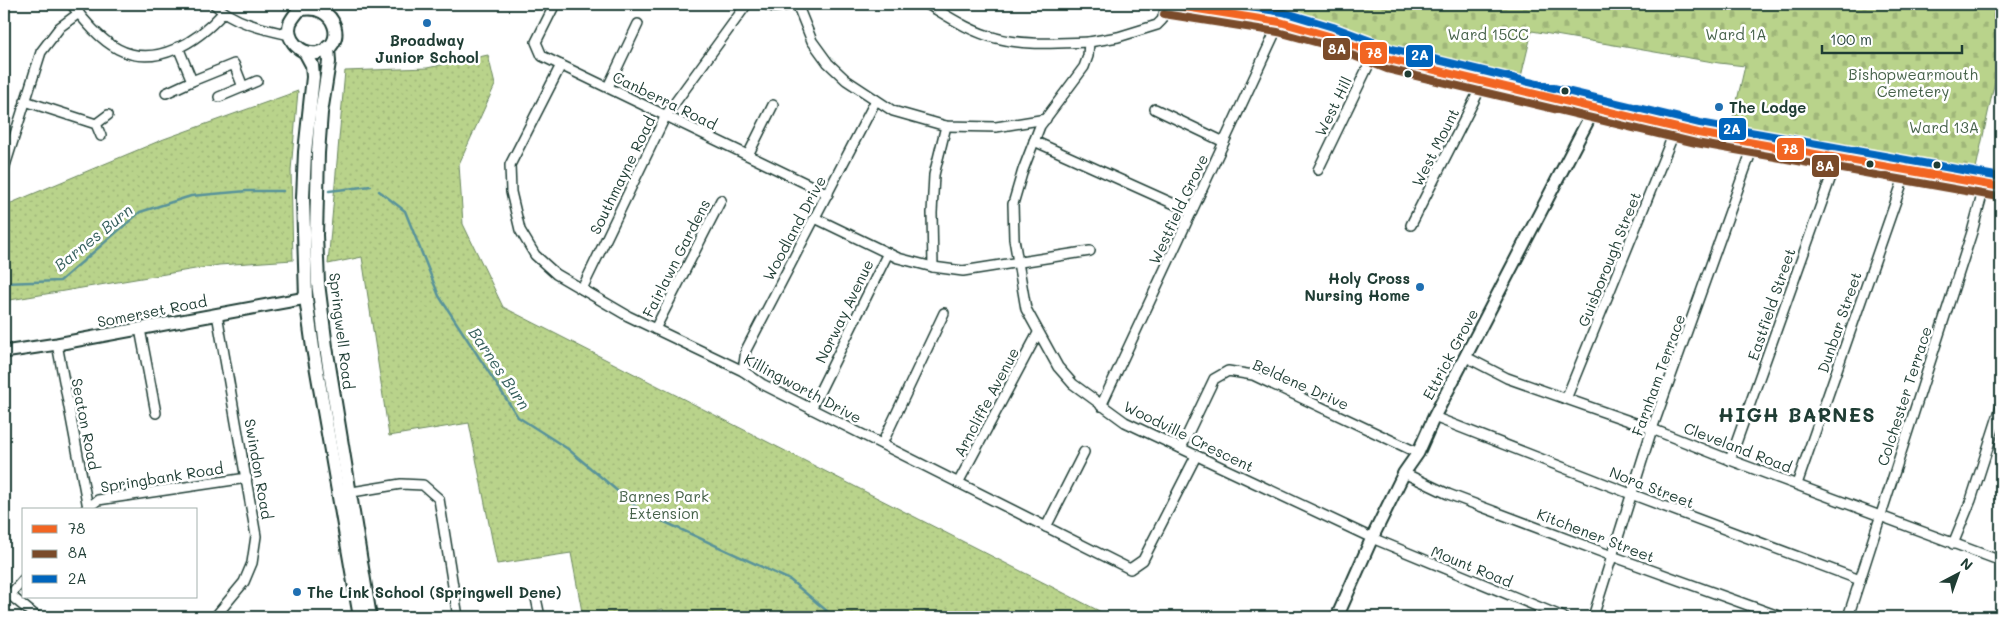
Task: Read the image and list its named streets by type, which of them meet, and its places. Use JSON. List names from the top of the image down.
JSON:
{
  "streets": {
    "main road": ["Springwell Road"],
    "street": [
      "Canberra Road",
      "West Hill",
      "West Mount",
      "Southmayne Road",
      "Westfield Grove",
      "Woodland Drive",
      "Fairlawn Gardens",
      "Guisborough Street",
      "Eastfield Street",
      "Somerset Road",
      "Norway Avenue",
      "Dunbar Street",
      "Ettrick Grove",
      "Farnham Terrace",
      "Beldene Drive",
      "Killingworth Drive",
      "Colchester Terrace",
      "Arncliffe Avenue",
      "Seaton Road",
      "Woodville Crescent",
      "Cleveland Road",
      "Swindon Road",
      "Springbank Road",
      "Nora Street",
      "Kitchener Street",
      "Mount Road"
    ]
  },
  "crossings": [
    ["Canberra Road", "Southmayne Road"],
    ["Canberra Road", "Woodland Drive"],
    ["Canberra Road", "Killingworth Drive"],
    ["Southmayne Road", "Killingworth Drive"],
    ["Westfield Grove", "Woodville Crescent"],
    ["Woodland Drive", "Killingworth Drive"],
    ["Fairlawn Gardens", "Killingworth Drive"],
    ["Guisborough Street", "Cleveland Road"],
    ["Eastfield Street", "Cleveland Road"],
    ["Somerset Road", "Springwell Road"],
    ["Somerset Road", "Seaton Road"],
    ["Somerset Road", "Swindon Road"],
    ["Norway Avenue", "Killingworth Drive"],
    ["Dunbar Street", "Cleveland Road"],
    ["Ettrick Grove", "Beldene Drive"],
    ["Ettrick Grove", "Woodville Crescent"],
    ["Ettrick Grove", "Cleveland Road"],
    ["Ettrick Grove", "Nora Street"],
    ["Ettrick Grove", "Kitchener Street"],
    ["Ettrick Grove", "Mount Road"],
    ["Farnham Terrace", "Cleveland Road"],
    ["Farnham Terrace", "Nora Street"],
    ["Farnham Terrace", "Kitchener Street"],
    ["Beldene Drive", "Woodville Crescent"],
    ["Killingworth Drive", "Arncliffe Avenue"],
    ["Killingworth Drive", "Woodville Crescent"],
    ["Colchester Terrace", "Cleveland Road"],
    ["Colchester Terrace", "Nora Street"],
    ["Arncliffe Avenue", "Woodville Crescent"],
    ["Woodville Crescent", "Mount Road"],
    ["Swindon Road", "Springbank Road"]
  ],
  "districts": ["HIGH BARNES"],
  "water": ["Barnes Burn"],
  "parks": [
    "Ward 15CC",
    "Ward 1A",
    "Bishopwearmouth Cemetery",
    "Ward 13A",
    "Barnes Park Extension"
  ],
  "places": [
    "Broadway Junior School",
    "The Lodge",
    "Holy Cross Nursing Home",
    "The Link School (Springwell Dene)"
  ],
  "lines": ["transit line 78", "transit line 2A", "transit line 8A"],
  "legend": ["78", "8A", "2A"],
  "scale_bar": "100 m",
  "north": "top right"
}
